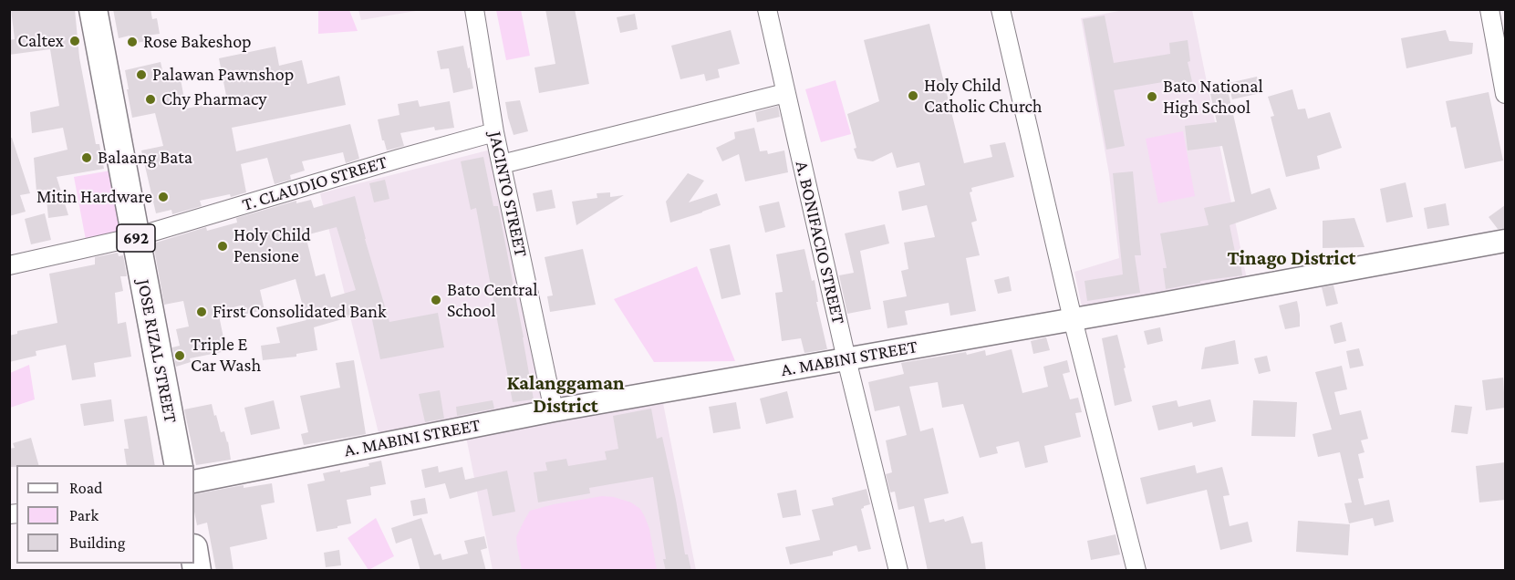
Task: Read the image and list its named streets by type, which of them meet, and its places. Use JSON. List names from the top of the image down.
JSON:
{
  "streets": {
    "main road": ["692", "JOSE RIZAL STREET"],
    "street": [
      "T. CLAUDIO STREET",
      "JACINTO STREET",
      "A. BONIFACIO STREET",
      "A. MABINI STREET"
    ]
  },
  "crossings": [
    ["T. CLAUDIO STREET", "JACINTO STREET"],
    ["T. CLAUDIO STREET", "JOSE RIZAL STREET"],
    ["JACINTO STREET", "A. MABINI STREET"],
    ["A. BONIFACIO STREET", "A. MABINI STREET"]
  ],
  "districts": ["Tinago District", "Kalanggaman District"],
  "places": [
    "Caltex",
    "Rose Bakeshop",
    "Palawan Pawnshop",
    "Holy Child Catholic Church",
    "Bato National High School",
    "Chy Pharmacy",
    "Balaang Bata",
    "Mitin Hardware",
    "Holy Child Pensione",
    "Bato Central School",
    "First Consolidated Bank",
    "Triple E Car Wash"
  ],
  "legend": ["Road", "Park", "Building"]
}
